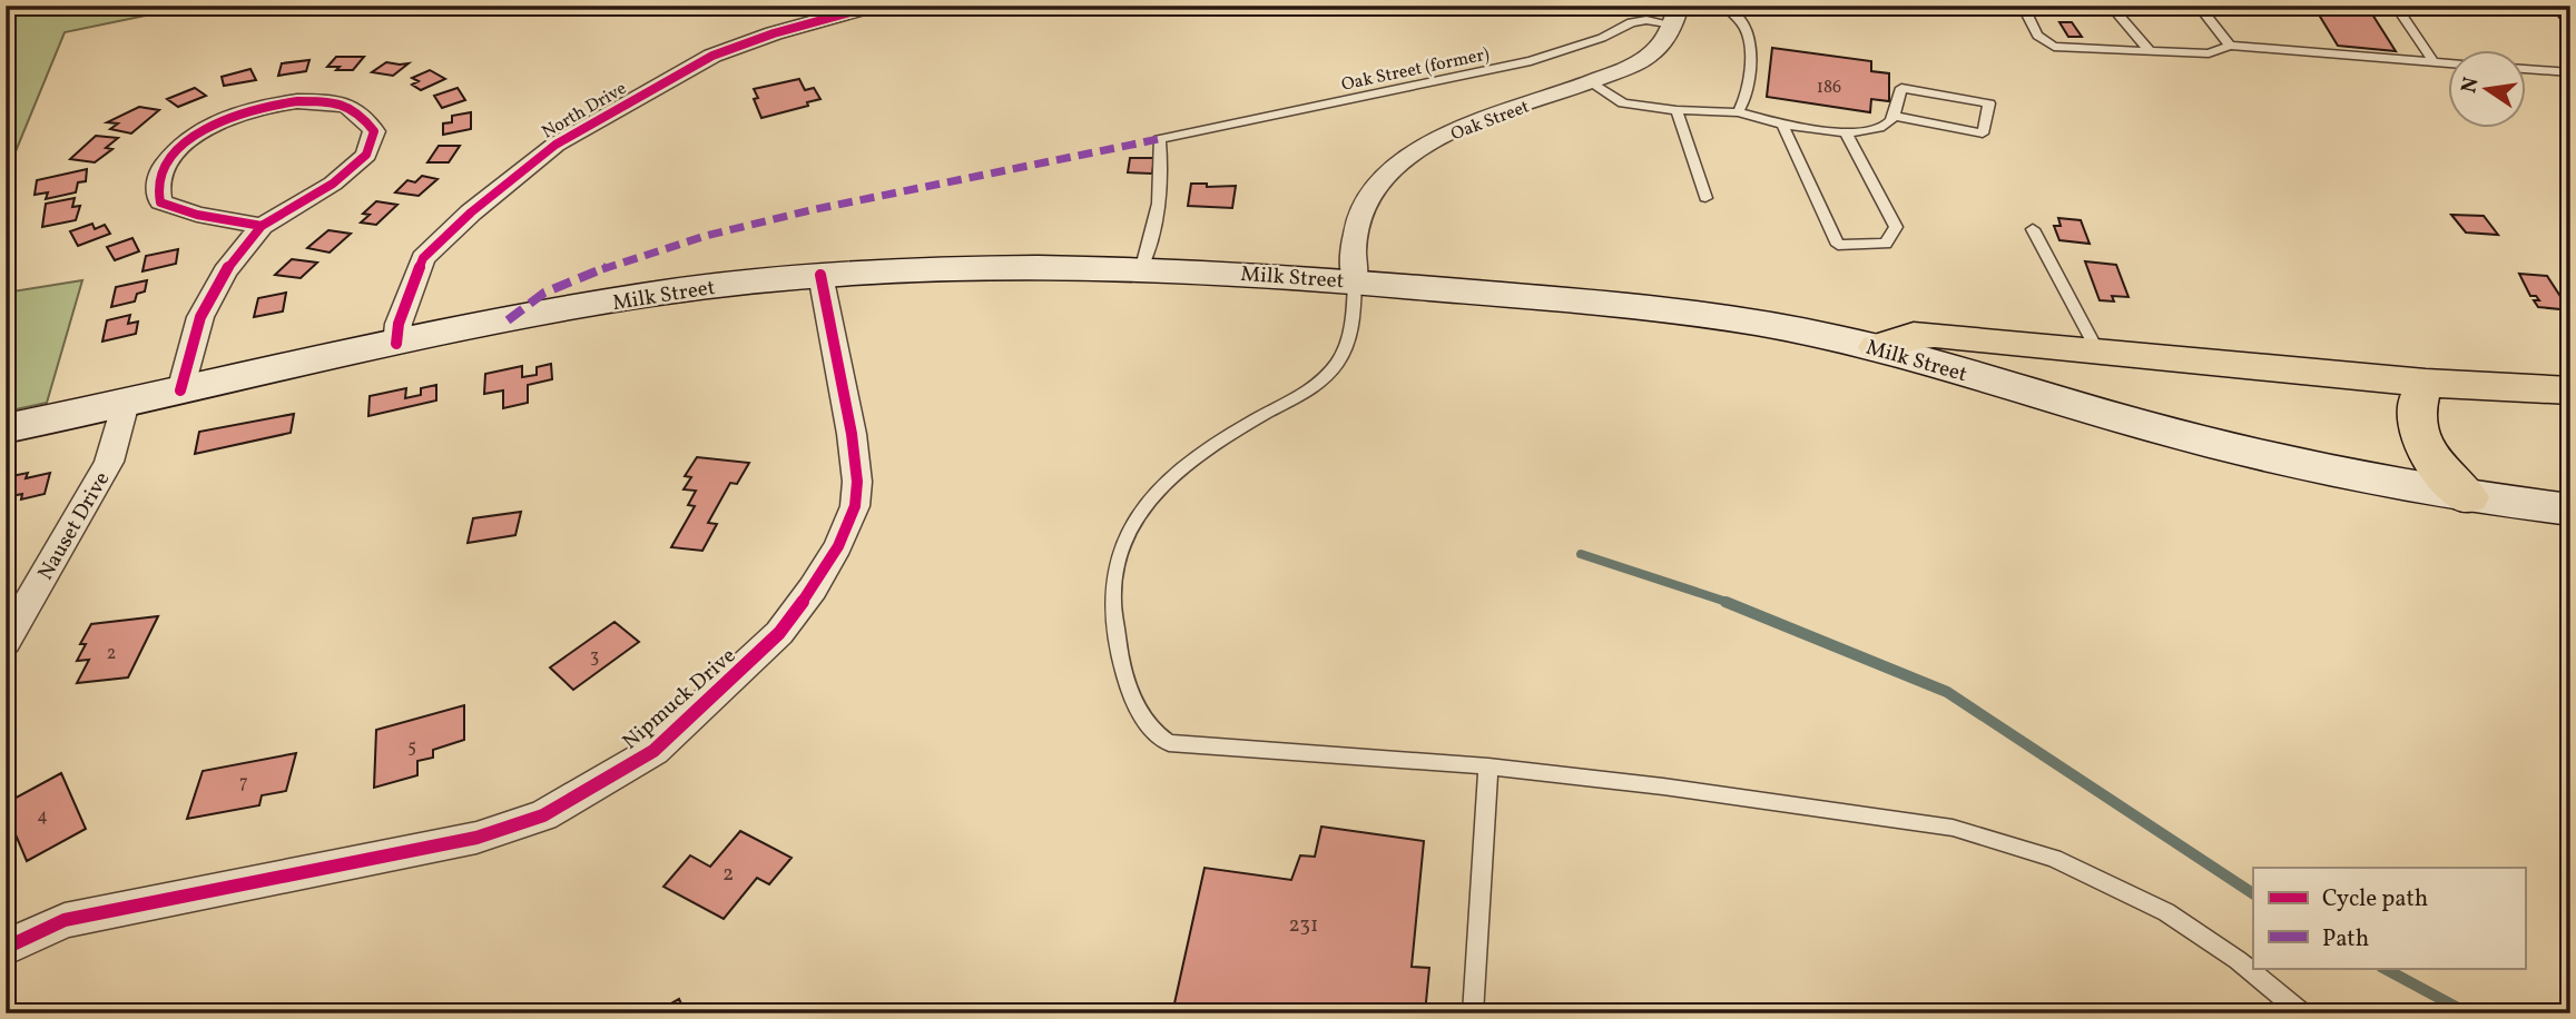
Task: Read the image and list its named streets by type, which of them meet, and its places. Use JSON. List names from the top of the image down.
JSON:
{
  "streets": {
    "main road": ["Milk Street"],
    "street": [
      "North Drive",
      "Oak Street",
      "Nauset Drive",
      "Nipmuck Drive"
    ],
    "lane": ["Oak Street (former)"]
  },
  "crossings": [
    ["Oak Street (former)", "Oak Street"],
    ["Oak Street (former)", "Milk Street"],
    ["North Drive", "Milk Street"],
    ["Oak Street", "Milk Street"],
    ["Milk Street", "Nauset Drive"],
    ["Milk Street", "Nipmuck Drive"]
  ],
  "house_numbers": [
    "186",
    "2",
    "3",
    "5",
    "7",
    "4",
    "2",
    "231"
  ],
  "legend": ["Cycle path", "Path"],
  "north": "left"
}
